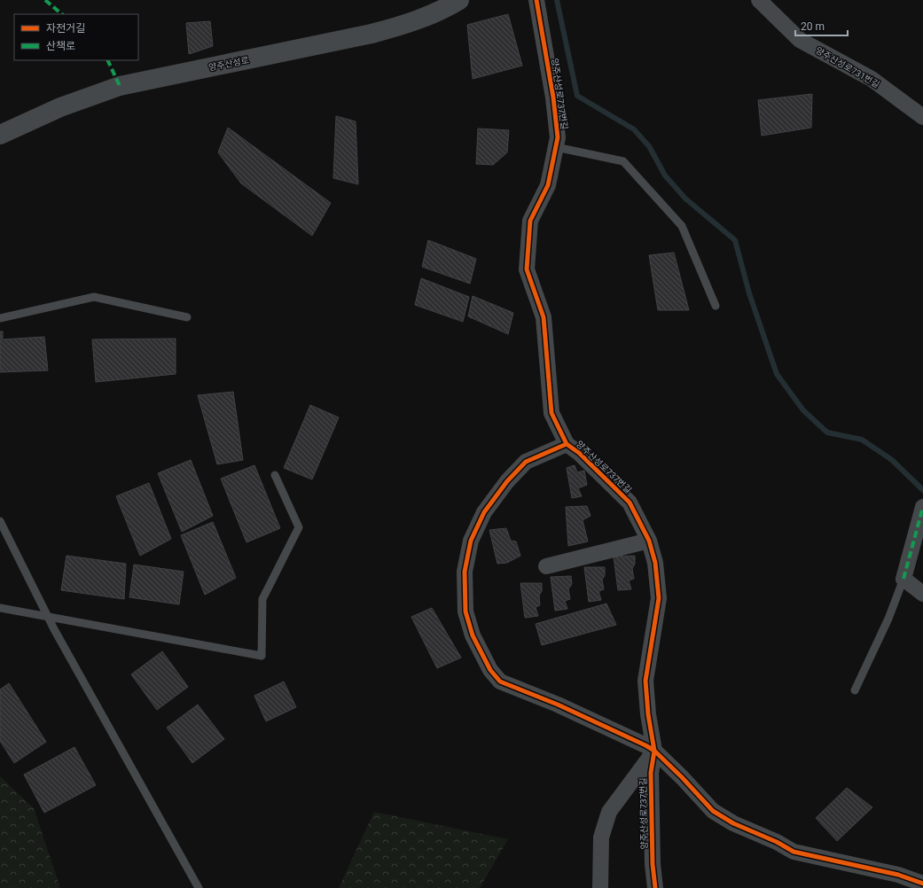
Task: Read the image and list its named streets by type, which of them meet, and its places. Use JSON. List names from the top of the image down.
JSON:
{
  "streets": {
    "street": ["양주산성로", "양주산성로731번길", "양주산성로737번길"]
  },
  "legend": ["자전거길", "산책로"],
  "scale_bar": "20 m"
}
